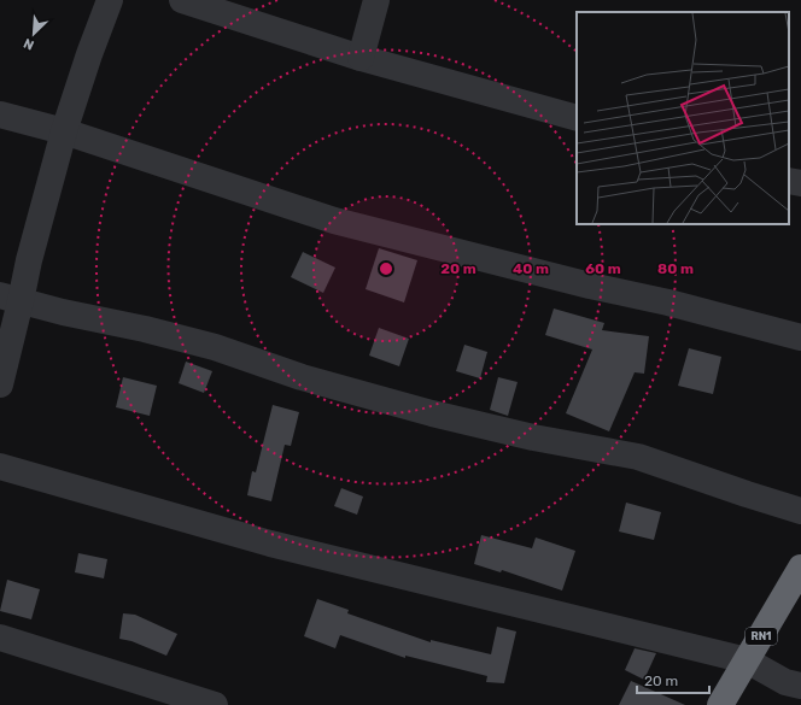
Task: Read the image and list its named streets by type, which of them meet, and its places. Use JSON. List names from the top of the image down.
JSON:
{
  "streets": {
    "highway": ["RN1"]
  },
  "scale_bar": "20 m",
  "north": "bottom left",
  "rings": [
    "20 m",
    "40 m",
    "60 m",
    "80 m"
  ]
}
